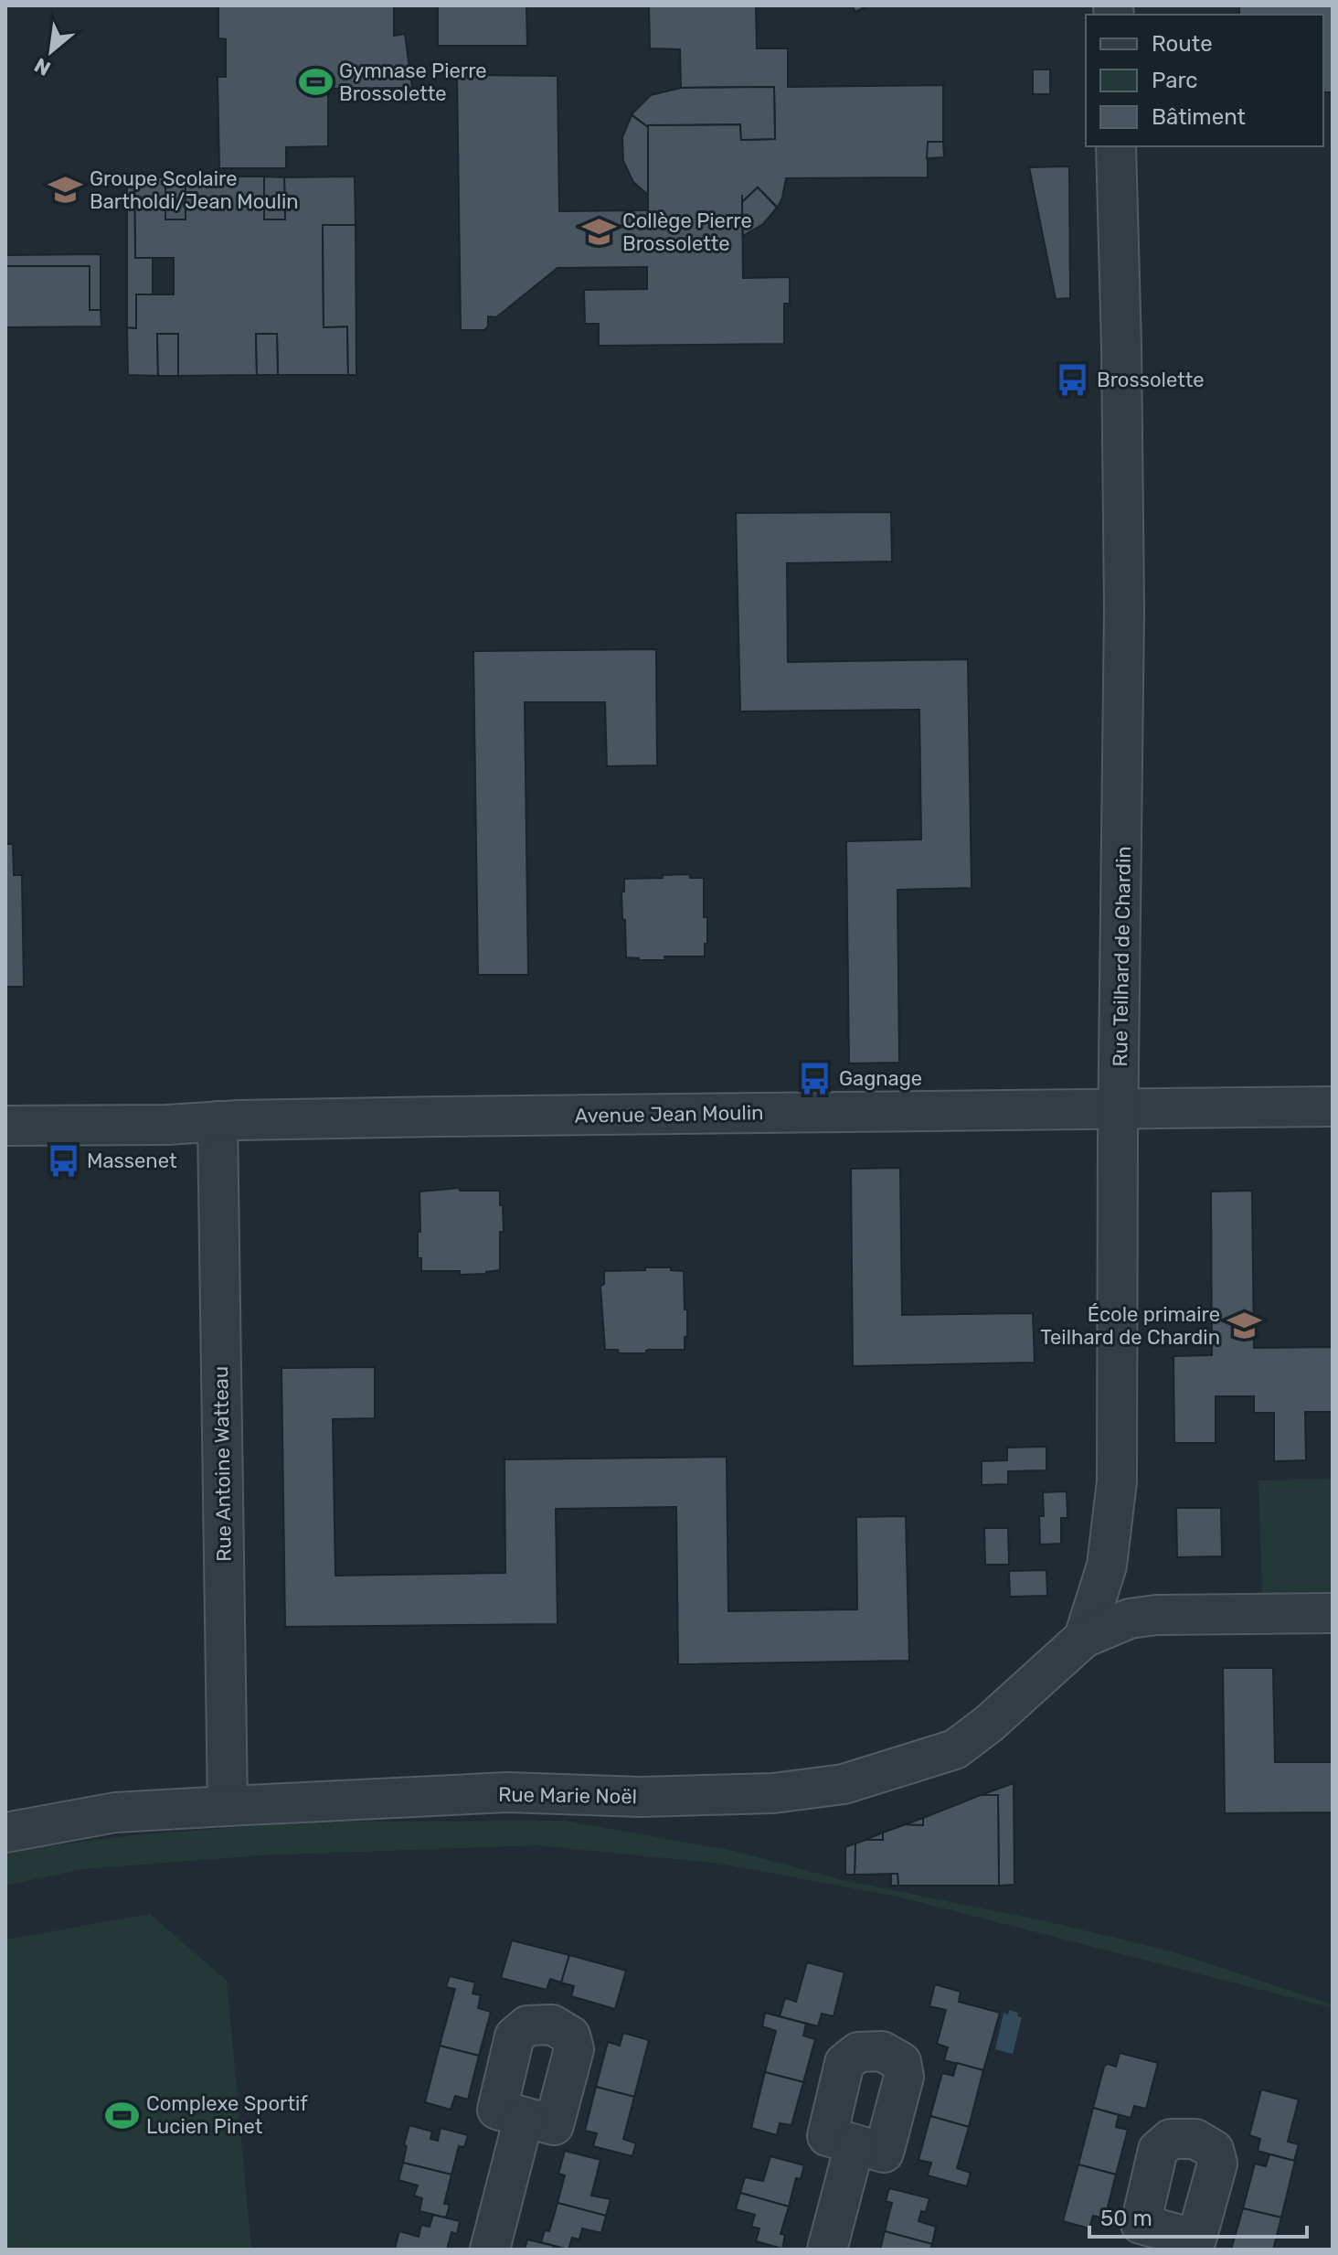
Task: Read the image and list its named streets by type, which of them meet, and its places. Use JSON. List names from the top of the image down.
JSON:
{
  "streets": {
    "street": [
      "Rue Teilhard de Chardin",
      "Avenue Jean Moulin",
      "Rue Antoine Watteau",
      "Rue Marie Noël"
    ]
  },
  "crossings": [
    ["Rue Teilhard de Chardin", "Avenue Jean Moulin"],
    ["Rue Teilhard de Chardin", "Rue Marie Noël"],
    ["Avenue Jean Moulin", "Rue Antoine Watteau"],
    ["Rue Antoine Watteau", "Rue Marie Noël"]
  ],
  "places": {
    "sports": ["Gymnase Pierre Brossolette", "Complexe Sportif Lucien Pinet"],
    "school or university": ["Groupe Scolaire Bartholdi/Jean Moulin", "Collège Pierre Brossolette", "École primaire Teilhard de Chardin"],
    "bus stop": ["Brossolette", "Gagnage", "Massenet"]
  },
  "legend": ["Route", "Parc", "Bâtiment"],
  "scale_bar": "50 m",
  "north": "bottom left"
}
